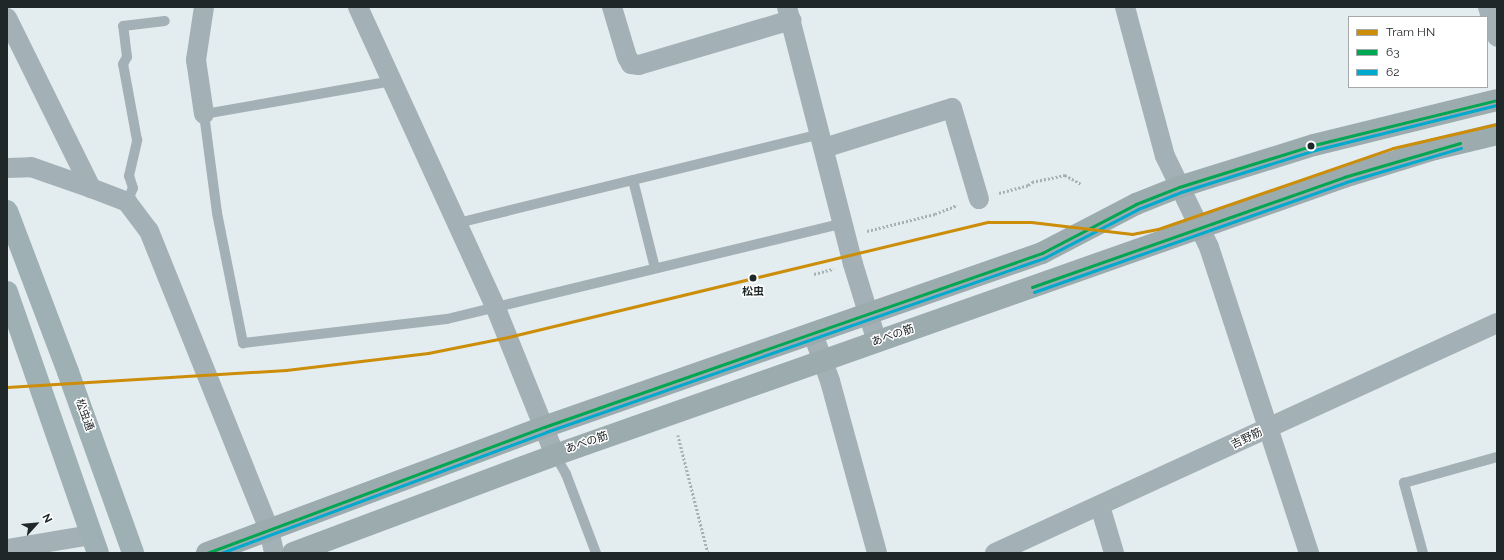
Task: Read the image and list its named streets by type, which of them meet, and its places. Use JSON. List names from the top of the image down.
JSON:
{
  "streets": {
    "main road": ["あべの筋"],
    "street": ["松虫通", "吉野筋"]
  },
  "places": ["松虫"],
  "lines": ["transit line 63", "transit line 62", "tram line HN"],
  "legend": ["Tram HN", "63", "62"],
  "north": "top right"
}
